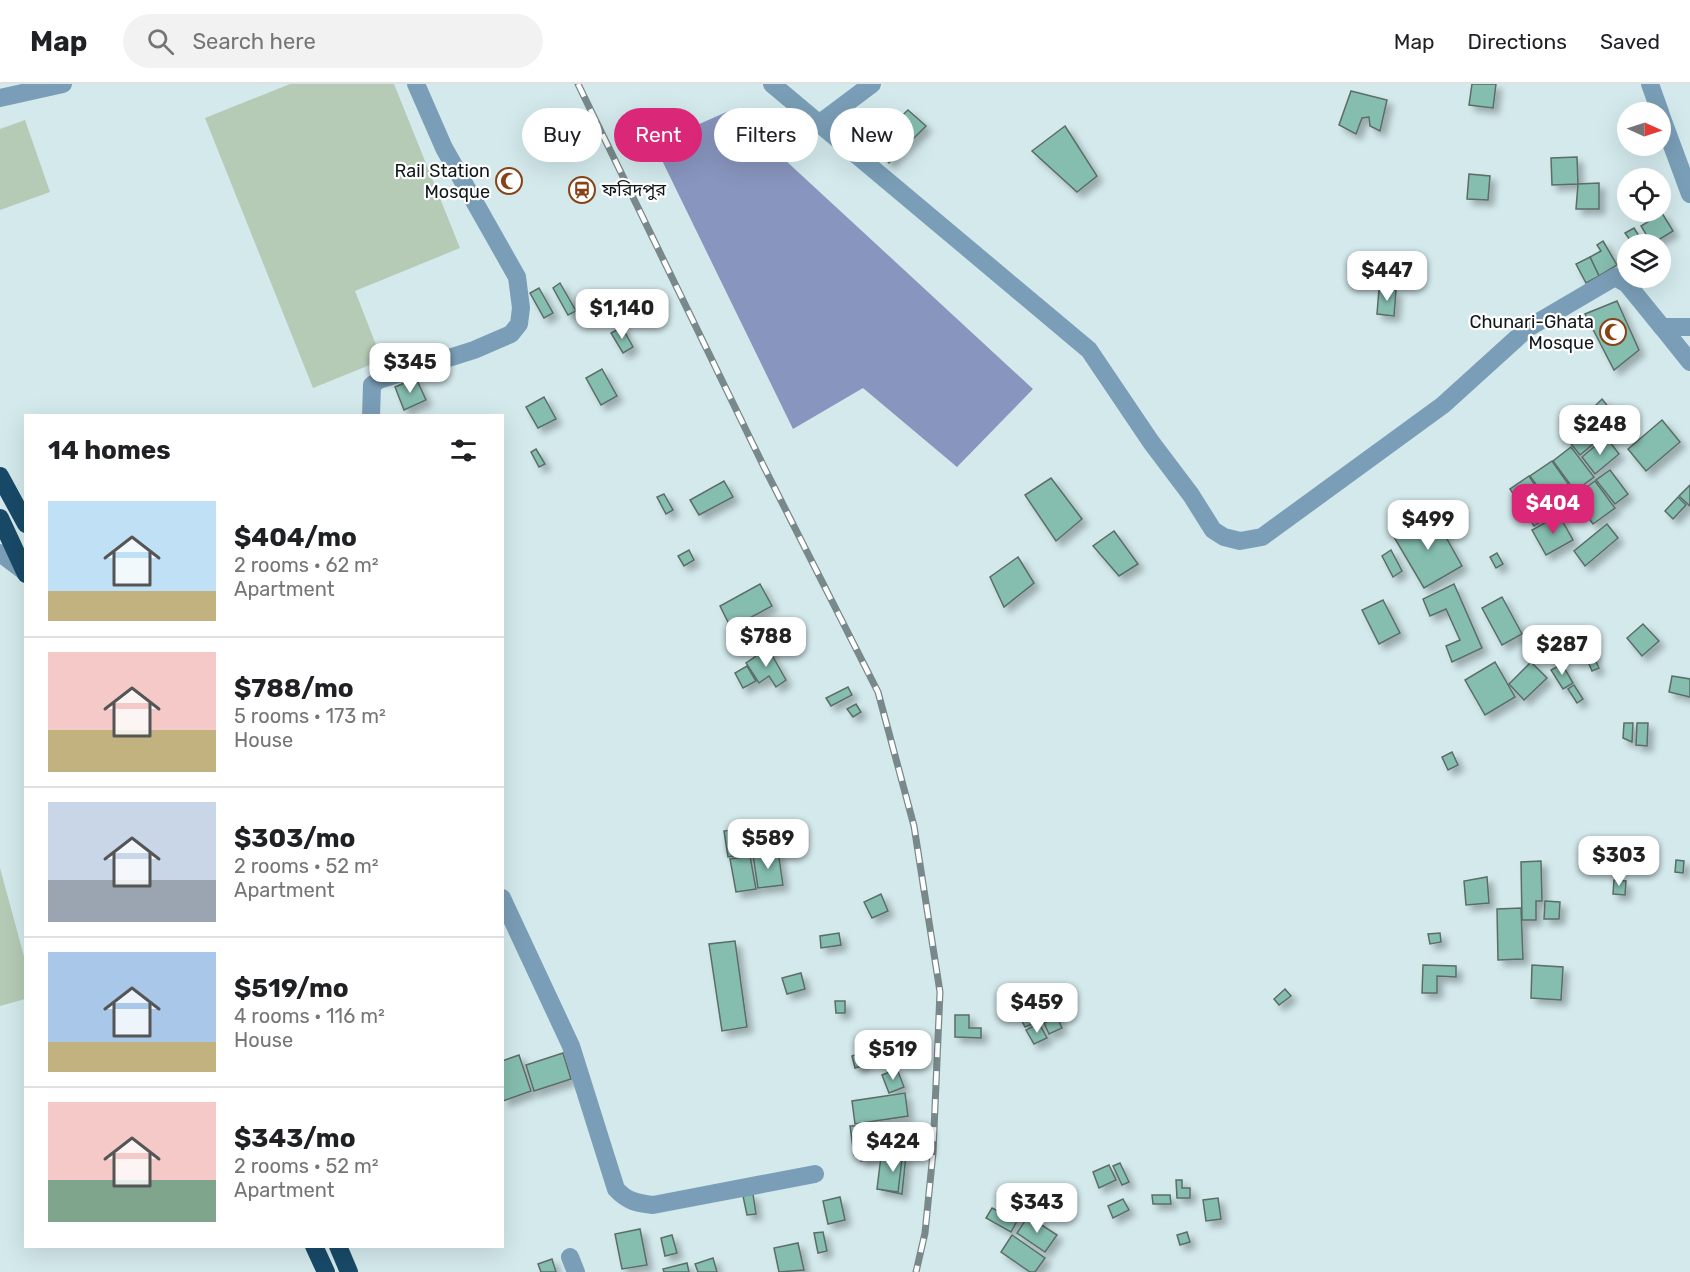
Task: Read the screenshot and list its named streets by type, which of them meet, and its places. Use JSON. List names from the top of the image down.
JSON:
{
  "places": {
    "mosque": ["Rail Station Mosque", "Chunari-Ghata Mosque"],
    "station": ["ফরিদপুর"]
  },
  "north": "right",
  "page": {
    "header": "Map",
    "search": "Search here",
    "nav": ["Map", "Directions", "Saved"],
    "chip": [
      "Buy",
      "Rent",
      "Filters",
      "New"
    ],
    "price": [
      "$447",
      "$1,140",
      "$345",
      "$248",
      "$404",
      "$499",
      "$788",
      "$287",
      "$589",
      "$303",
      "$459",
      "$519",
      "$424",
      "$343"
    ],
    "heading": "14 homes",
    "list": [
      {
        "name": "$404/mo",
        "note": "2 rooms · 62 m² · Apartment"
      },
      {
        "name": "$788/mo",
        "note": "5 rooms · 173 m² · House"
      },
      {
        "name": "$303/mo",
        "note": "2 rooms · 52 m² · Apartment"
      },
      {
        "name": "$519/mo",
        "note": "4 rooms · 116 m² · House"
      },
      {
        "name": "$343/mo",
        "note": "2 rooms · 52 m² · Apartment"
      }
    ]
  }
}
